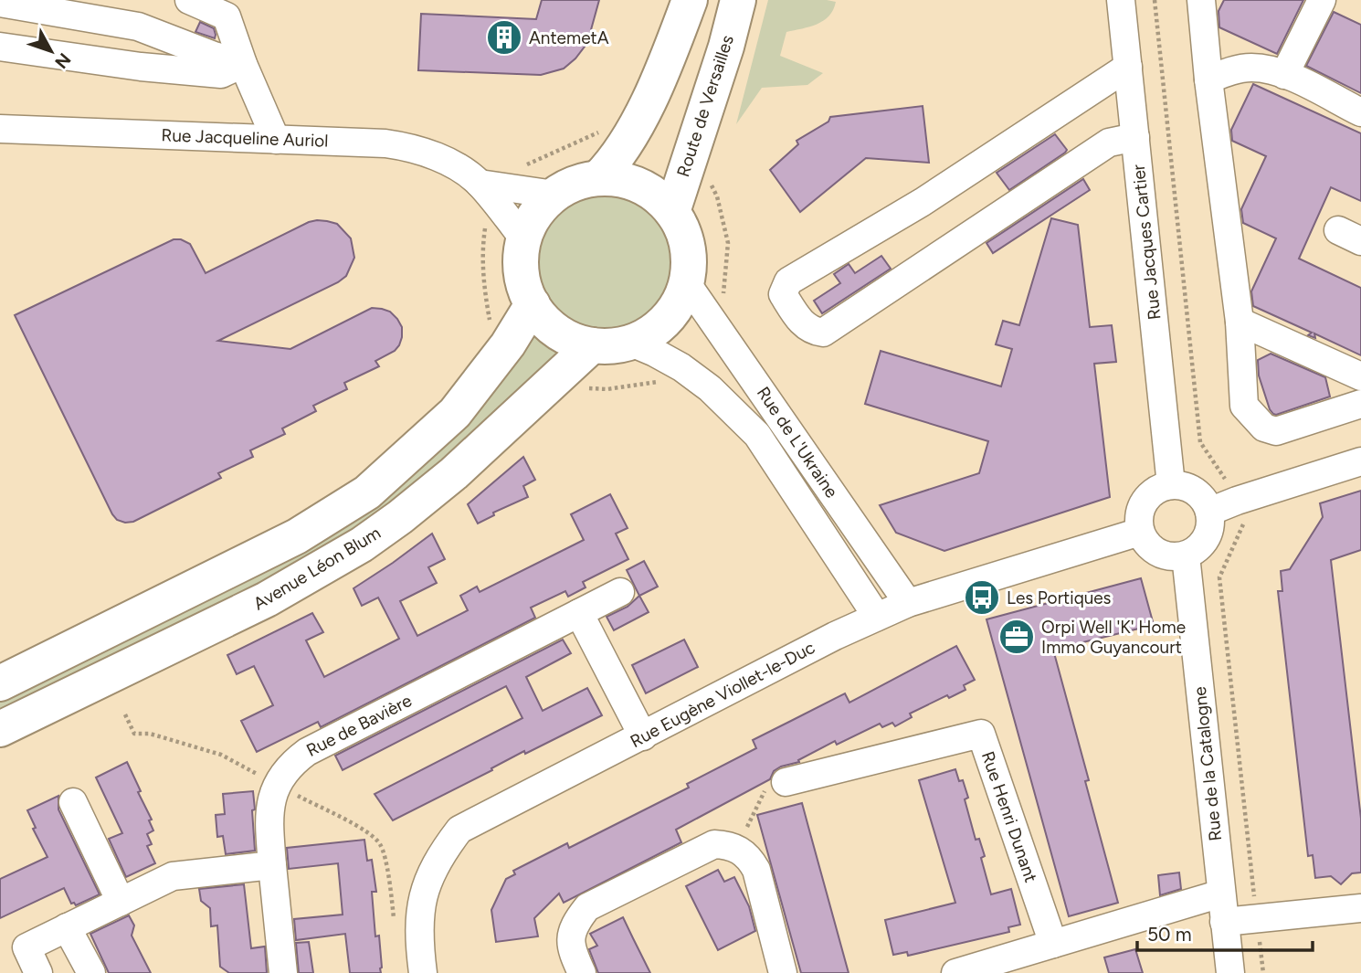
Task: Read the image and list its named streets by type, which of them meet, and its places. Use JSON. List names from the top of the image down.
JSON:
{
  "streets": {
    "main road": ["Route de Versailles", "Avenue Léon Blum"],
    "street": [
      "Rue Jacqueline Auriol",
      "Rue Jacques Cartier",
      "Rue de L'Ukraine",
      "Rue Eugène Viollet-le-Duc",
      "Rue de Bavière",
      "Rue de la Catalogne",
      "Rue Henri Dunant"
    ]
  },
  "crossings": [
    ["Route de Versailles", "Rue Jacqueline Auriol"],
    ["Route de Versailles", "Rue de L'Ukraine"],
    ["Route de Versailles", "Avenue Léon Blum"],
    ["Rue Jacqueline Auriol", "Rue de L'Ukraine"],
    ["Rue Jacqueline Auriol", "Avenue Léon Blum"],
    ["Rue Jacques Cartier", "Rue Eugène Viollet-le-Duc"],
    ["Rue Jacques Cartier", "Rue de la Catalogne"],
    ["Rue de L'Ukraine", "Avenue Léon Blum"],
    ["Rue de L'Ukraine", "Rue Eugène Viollet-le-Duc"],
    ["Rue Eugène Viollet-le-Duc", "Rue de la Catalogne"]
  ],
  "places": {
    "building": ["AntemetA"],
    "bus stop": ["Les Portiques"],
    "office": ["Orpi Well 'K' Home Immo Guyancourt"]
  },
  "scale_bar": "50 m",
  "north": "bottom right"
}
